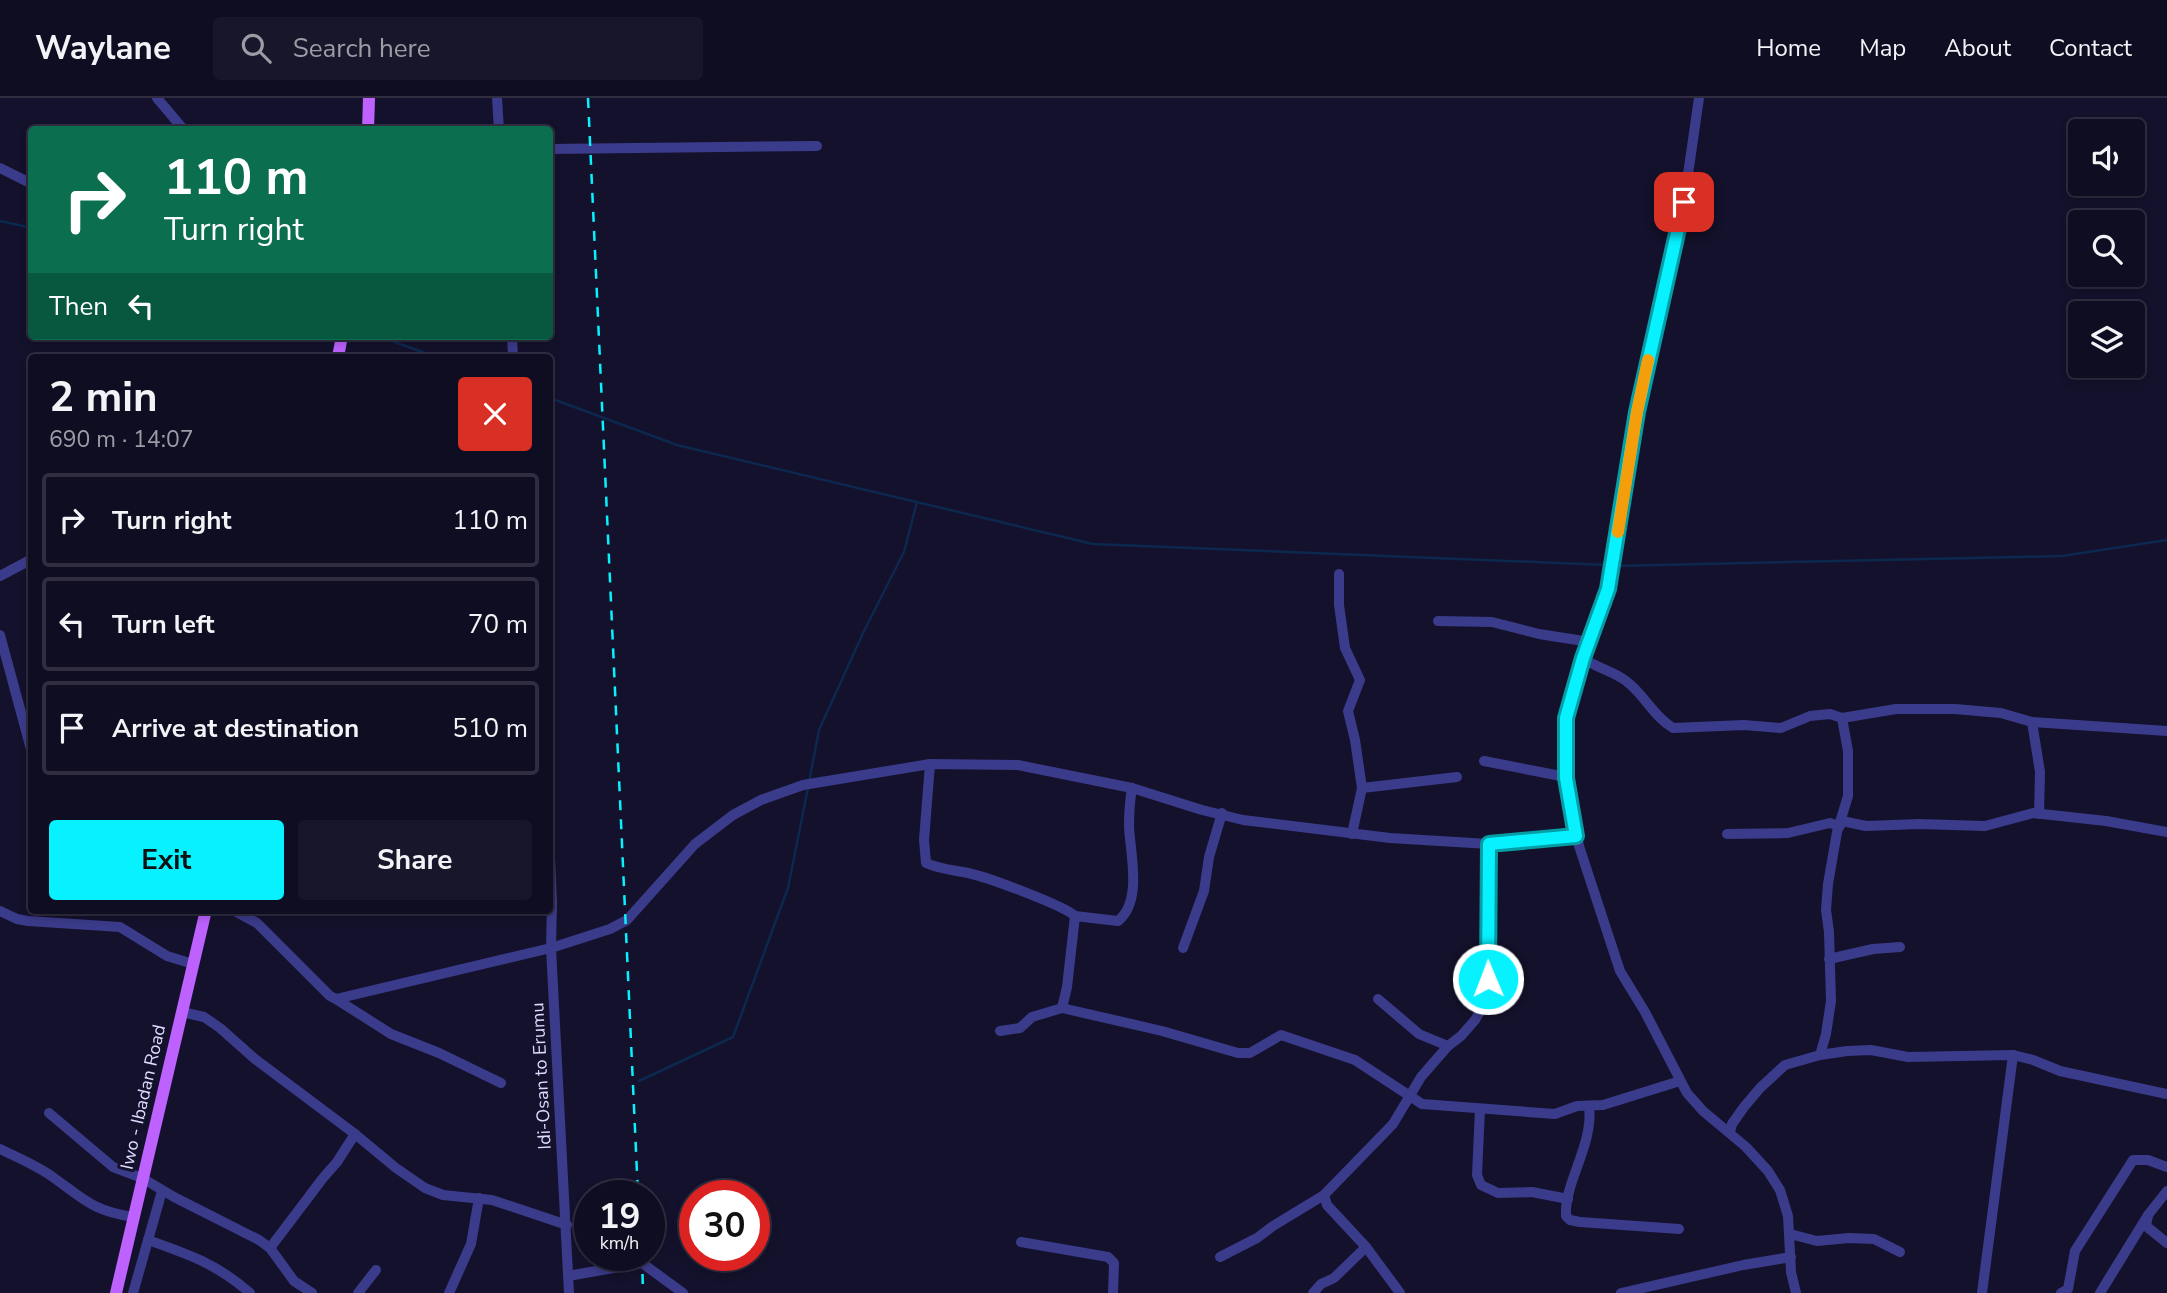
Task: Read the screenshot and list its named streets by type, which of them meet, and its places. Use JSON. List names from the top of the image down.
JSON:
{
  "streets": {
    "main road": ["Iwo - Ibadan Road"],
    "street": ["Idi-Osan to Erumu"]
  },
  "page": {
    "header": "Waylane",
    "search": "Search here",
    "nav": [
      "Home",
      "Map",
      "About",
      "Contact"
    ],
    "turn": ["110 m", "Turn right"],
    "then": "Then",
    "heading": ["2 min", "690 m · 14:07"],
    "list": [
      {
        "name": "Turn right",
        "value": "110 m"
      },
      {
        "name": "Turn left",
        "value": "70 m"
      },
      {
        "name": "Arrive at destination",
        "value": "510 m"
      }
    ],
    "buttons": ["Exit", "Share"],
    "speed": "19 km/h",
    "limit": "30"
  }
}
